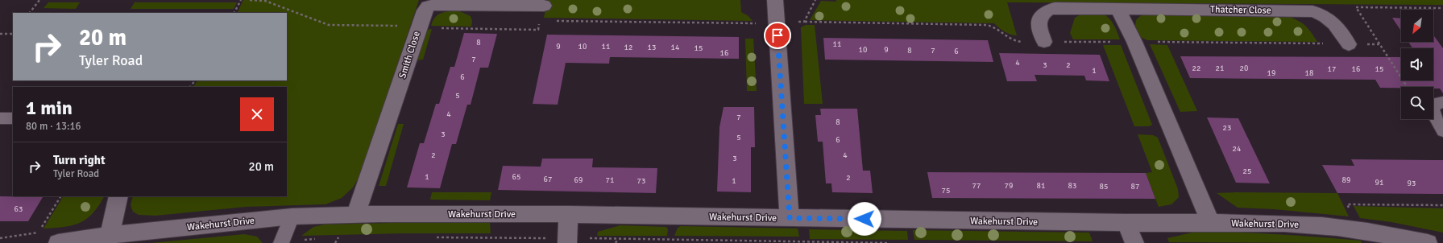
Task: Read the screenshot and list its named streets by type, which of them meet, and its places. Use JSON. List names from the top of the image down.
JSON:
{
  "streets": {
    "street": ["Thatcher Close", "Smith Close", "Wakehurst Drive"]
  },
  "crossings": [
    ["Smith Close", "Wakehurst Drive"]
  ],
  "house_numbers": [
    "8",
    "11",
    "9",
    "10",
    "11",
    "12",
    "13",
    "14",
    "15",
    "10",
    "9",
    "8",
    "7",
    "6",
    "16",
    "7",
    "4",
    "3",
    "2",
    "22",
    "21",
    "20",
    "17",
    "16",
    "15",
    "1",
    "19",
    "18",
    "6",
    "5",
    "4",
    "7",
    "8",
    "23",
    "3",
    "5",
    "6",
    "24",
    "2",
    "4",
    "3",
    "25",
    "1",
    "65",
    "2",
    "67",
    "69",
    "71",
    "89",
    "73",
    "1",
    "91",
    "93",
    "77",
    "79",
    "81",
    "83",
    "85",
    "87",
    "75",
    "63"
  ],
  "north": "bottom left",
  "page": {
    "turn": ["20 m", "Tyler Road"],
    "heading": ["1 min", "80 m · 13:16"],
    "list": [
      {
        "name": "Turn right",
        "note": "Tyler Road",
        "value": "20 m"
      }
    ]
  }
}
